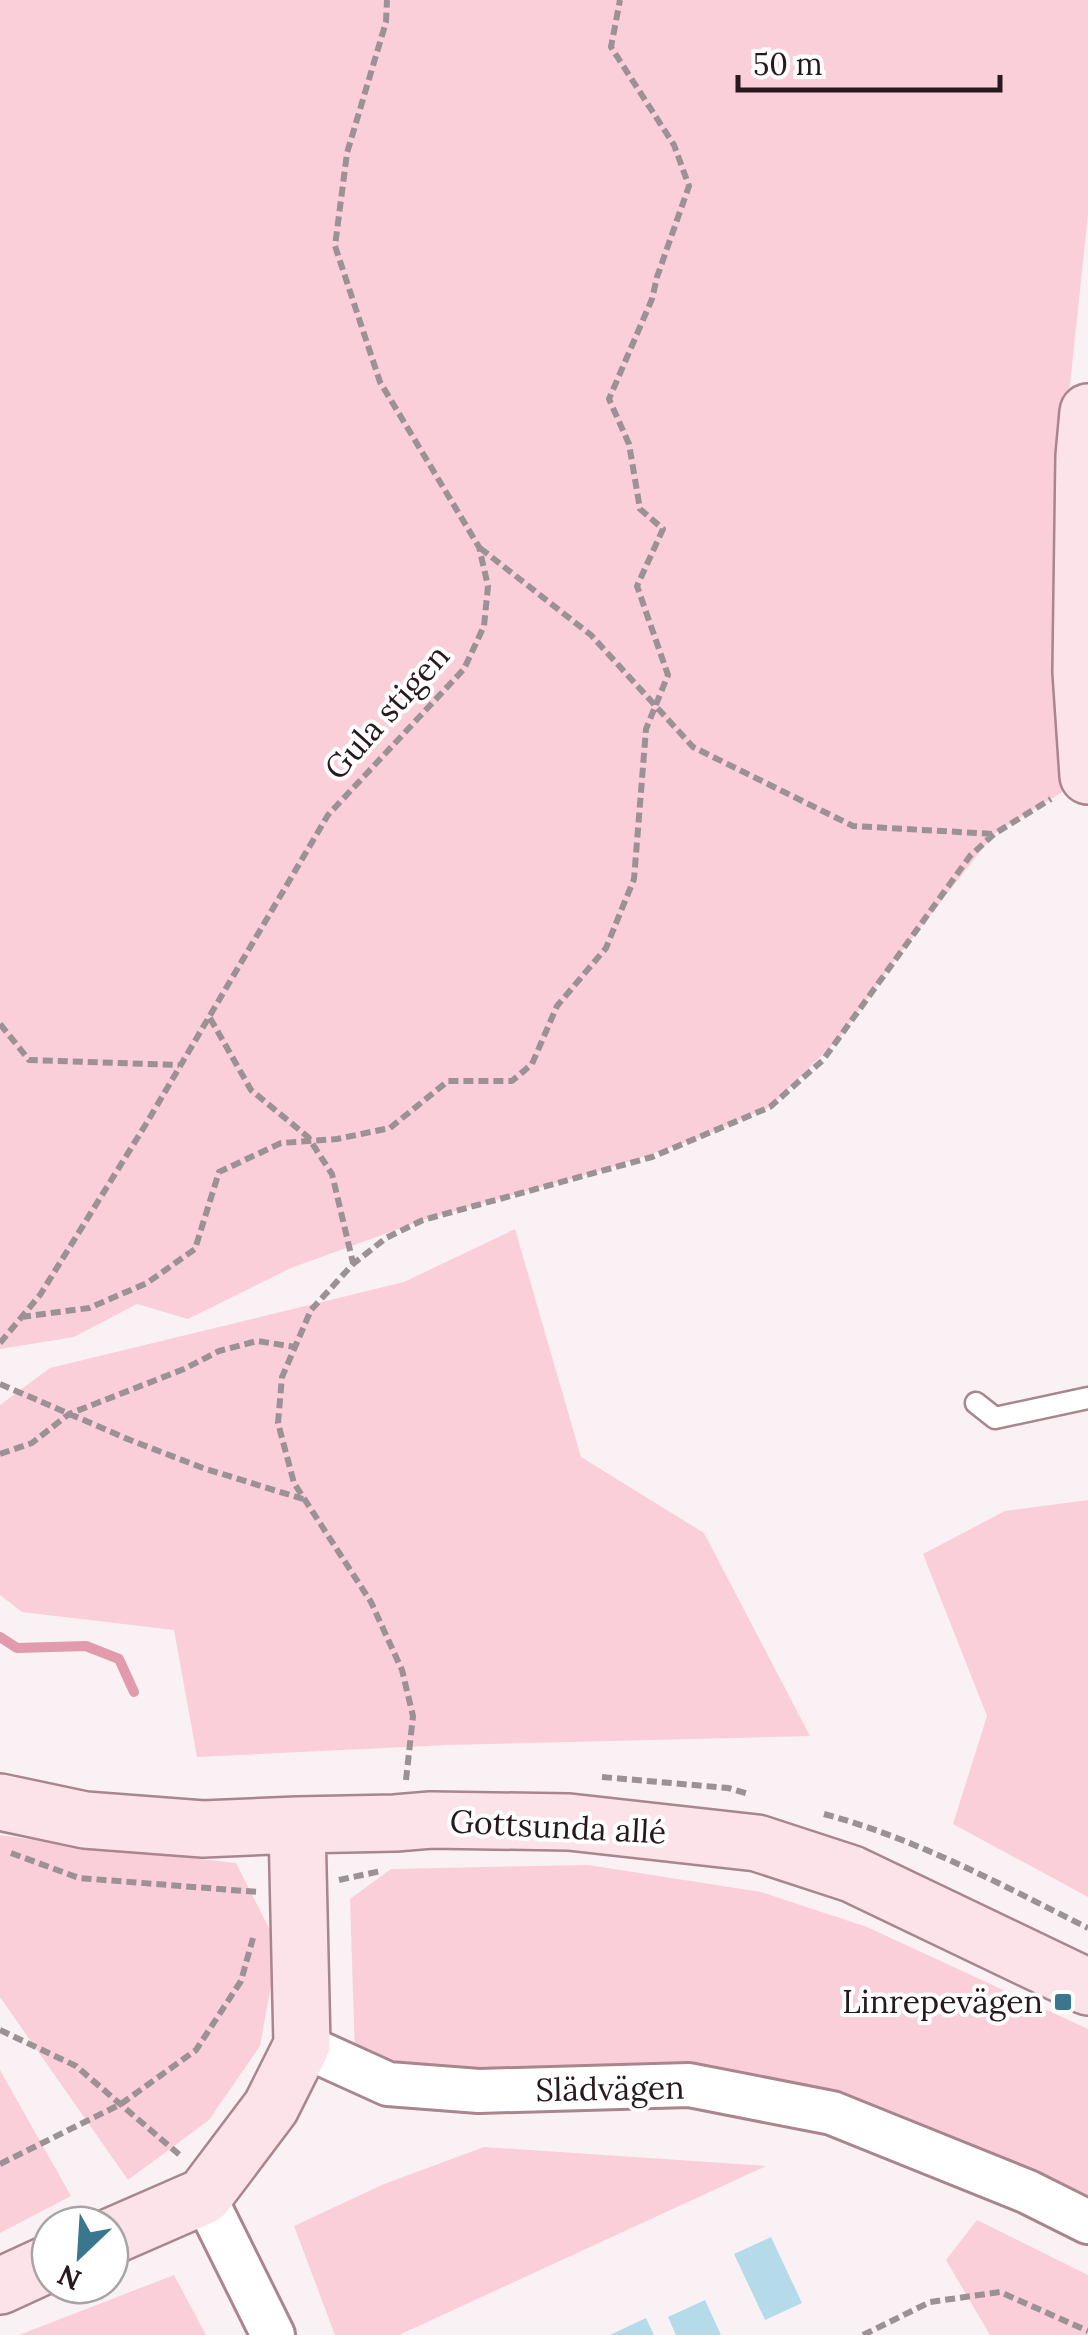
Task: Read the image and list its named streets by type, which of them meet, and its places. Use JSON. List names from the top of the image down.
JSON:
{
  "streets": {
    "street": ["Gottsunda allé", "Slädvägen"],
    "path": ["Gula stigen"]
  },
  "places": {
    "transit": ["Linrepevägen"]
  },
  "scale_bar": "50 m",
  "north": "bottom left"
}
